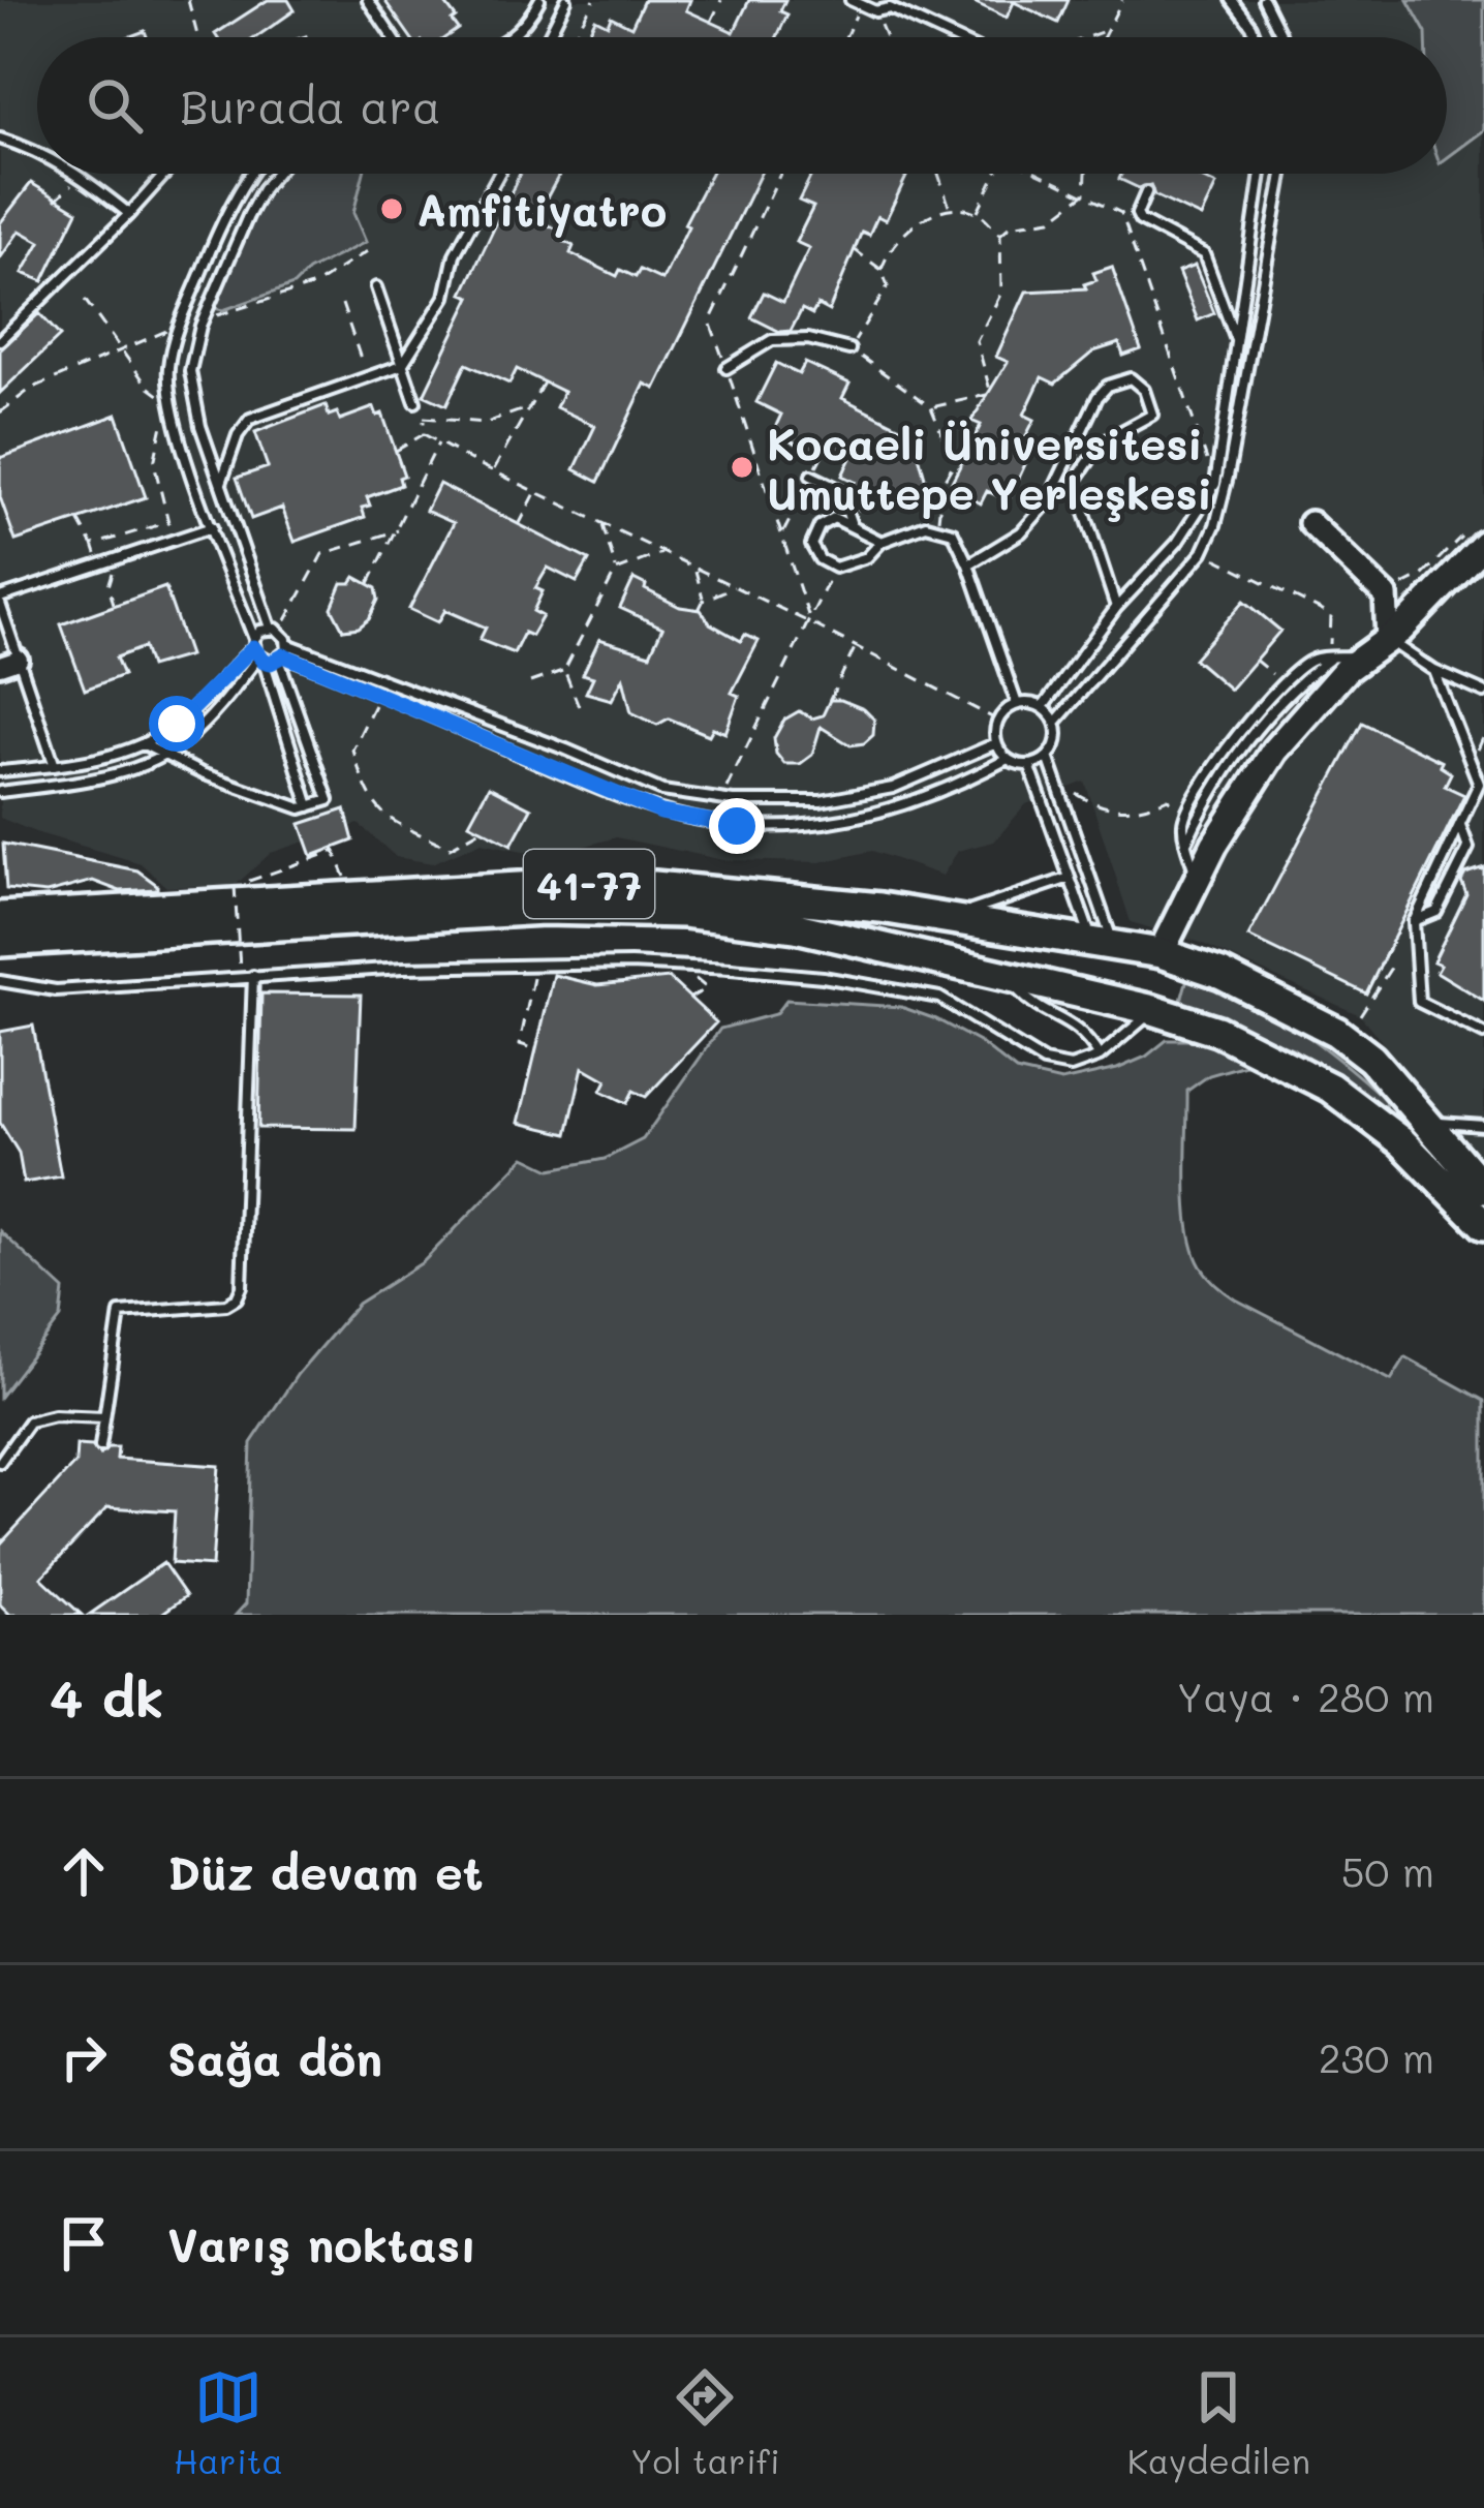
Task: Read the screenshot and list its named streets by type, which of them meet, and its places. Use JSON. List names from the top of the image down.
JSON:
{
  "streets": {
    "highway": ["41-77"]
  },
  "places": ["Amfitiyatro", "Kocaeli Üniversitesi Umuttepe Yerleşkesi"],
  "page": {
    "search": "Burada ara",
    "heading": ["4 dk", "Yaya · 280 m"],
    "list": [
      ["Düz devam et", "50 m"],
      ["Sağa dön", "230 m"],
      "Varış noktası"
    ],
    "nav": ["Harita", "Yol tarifi", "Kaydedilen"]
  }
}
